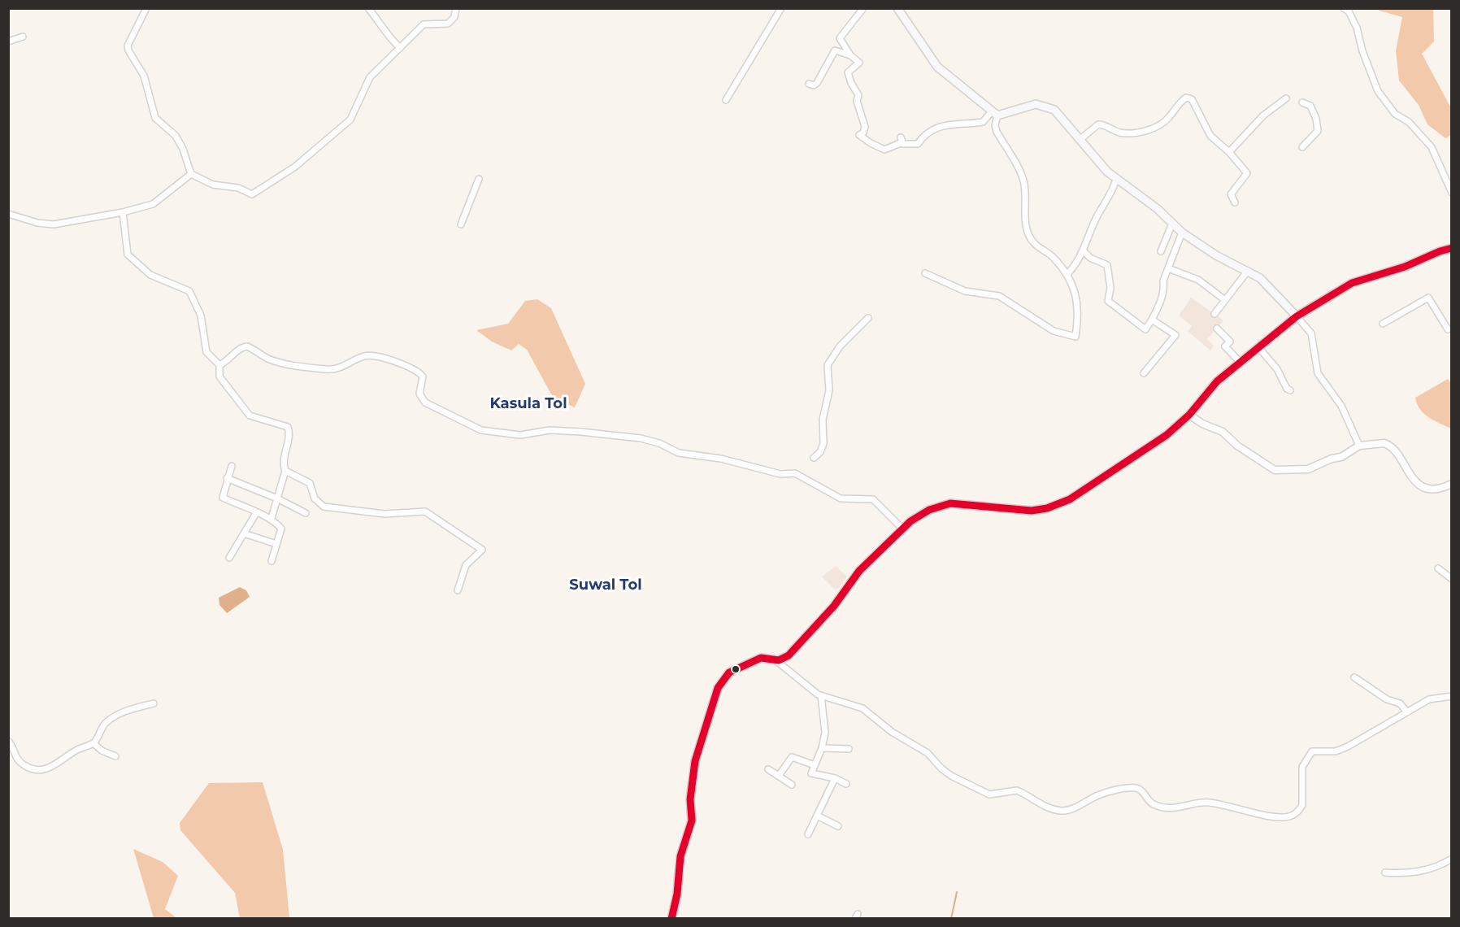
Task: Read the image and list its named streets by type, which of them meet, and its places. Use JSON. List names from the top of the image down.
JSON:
{
  "districts": ["Kasula Tol", "Suwal Tol"]
}
